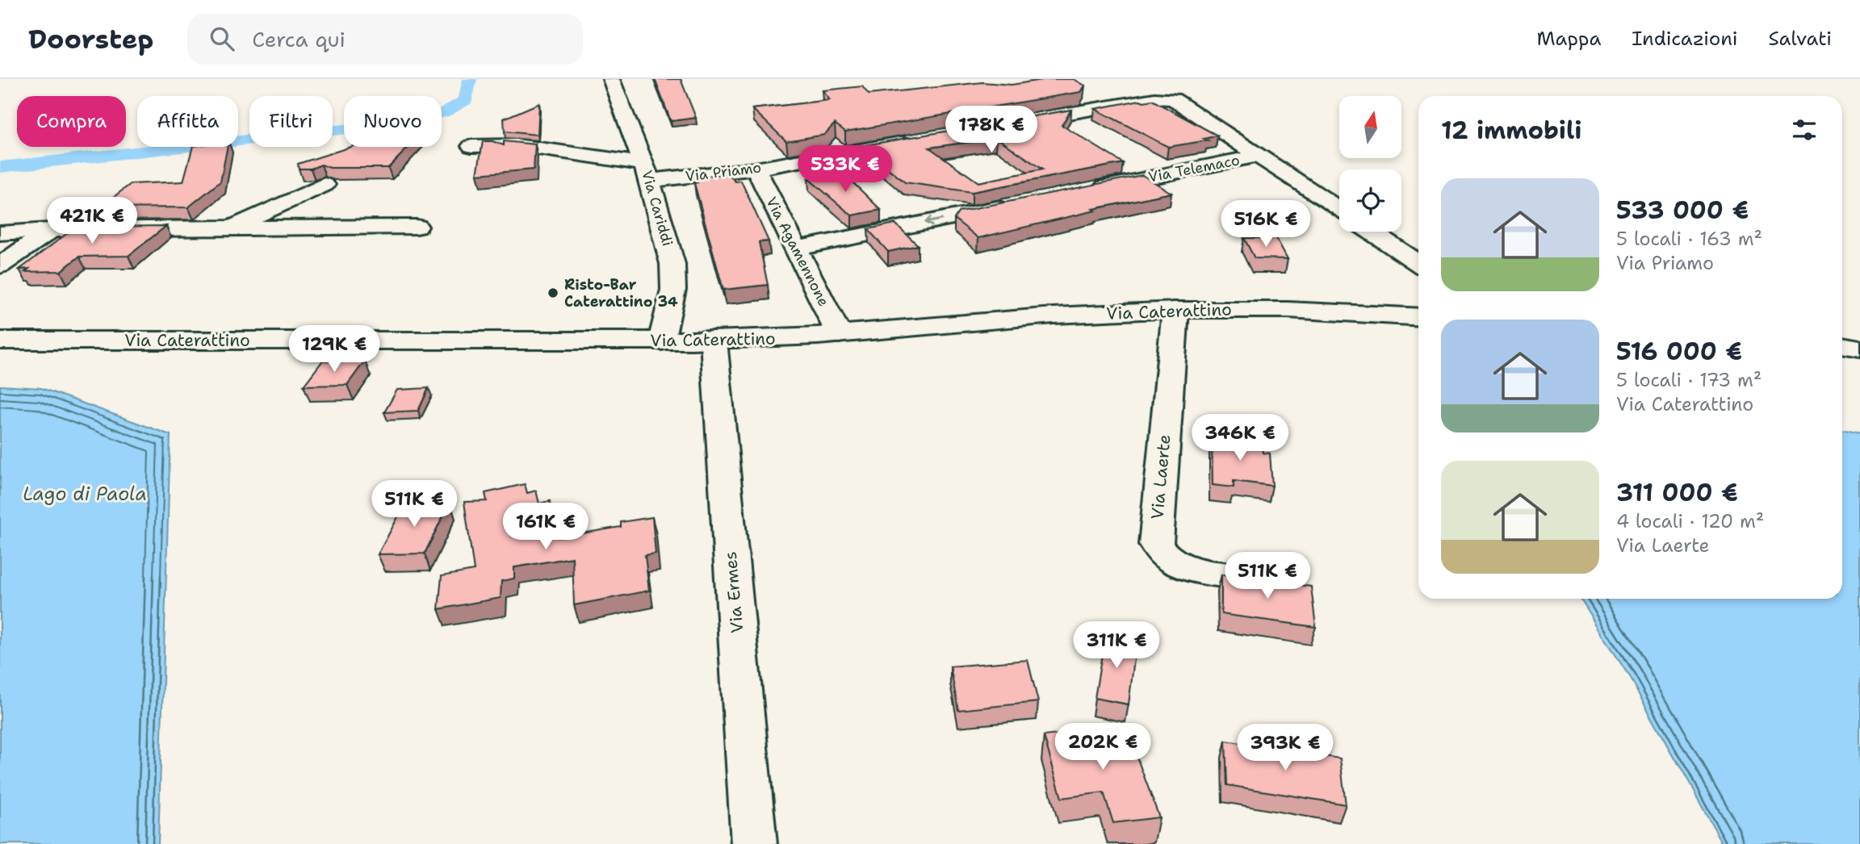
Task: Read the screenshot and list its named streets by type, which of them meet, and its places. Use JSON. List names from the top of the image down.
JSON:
{
  "streets": {
    "street": [
      "Via Telemaco",
      "Via Priamo",
      "Via Cariddi",
      "Via Agamennone",
      "Via Caterattino",
      "Via Laerte",
      "Via Ermes"
    ]
  },
  "crossings": [
    ["Via Priamo", "Via Cariddi"],
    ["Via Priamo", "Via Agamennone"],
    ["Via Cariddi", "Via Caterattino"],
    ["Via Agamennone", "Via Caterattino"],
    ["Via Caterattino", "Via Laerte"],
    ["Via Caterattino", "Via Ermes"]
  ],
  "water": ["Lago di Paola"],
  "places": ["Risto-Bar Caterattino 34"],
  "north": "top",
  "page": {
    "header": "Doorstep",
    "search": "Cerca qui",
    "nav": ["Mappa", "Indicazioni", "Salvati"],
    "chip": [
      "Compra",
      "Affitta",
      "Filtri",
      "Nuovo"
    ],
    "heading": "12 immobili",
    "price": [
      "178K €",
      "533K €",
      "421K €",
      "516K €",
      "129K €",
      "346K €",
      "511K €",
      "161K €",
      "511K €",
      "311K €",
      "202K €",
      "393K €"
    ],
    "list": [
      {
        "name": "533 000 €",
        "note": "5 locali · 163 m² · Via Priamo"
      },
      {
        "name": "516 000 €",
        "note": "5 locali · 173 m² · Via Caterattino"
      },
      {
        "name": "311 000 €",
        "note": "4 locali · 120 m² · Via Laerte"
      }
    ]
  }
}
